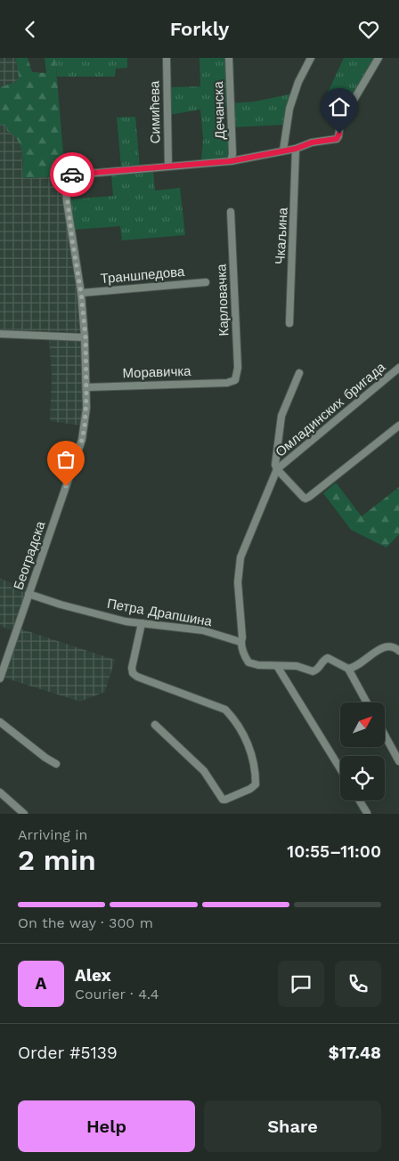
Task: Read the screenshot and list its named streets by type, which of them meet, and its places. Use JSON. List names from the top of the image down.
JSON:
{
  "streets": {
    "street": [
      "Дечанска",
      "Симићева",
      "Чкаљина",
      "Траншпедова",
      "Карловачка",
      "Моравичка",
      "Омладинских бригада",
      "Београдска",
      "Петра Драпшина"
    ]
  },
  "crossings": [
    ["Симићева", "Београдска"],
    ["Траншпедова", "Београдска"],
    ["Карловачка", "Моравичка"],
    ["Моравичка", "Београдска"],
    ["Београдска", "Петра Драпшина"]
  ],
  "north": "top right",
  "page": {
    "header": "Forkly",
    "heading": ["2 min", "Arriving in", "10:55–11:00"],
    "panel": [
      "Alex",
      "Courier · 4.4",
      "Order #5139",
      "$17.48"
    ],
    "bar": "On the way · 300 m",
    "round": "A",
    "buttons": ["Help", "Share"]
  }
}
